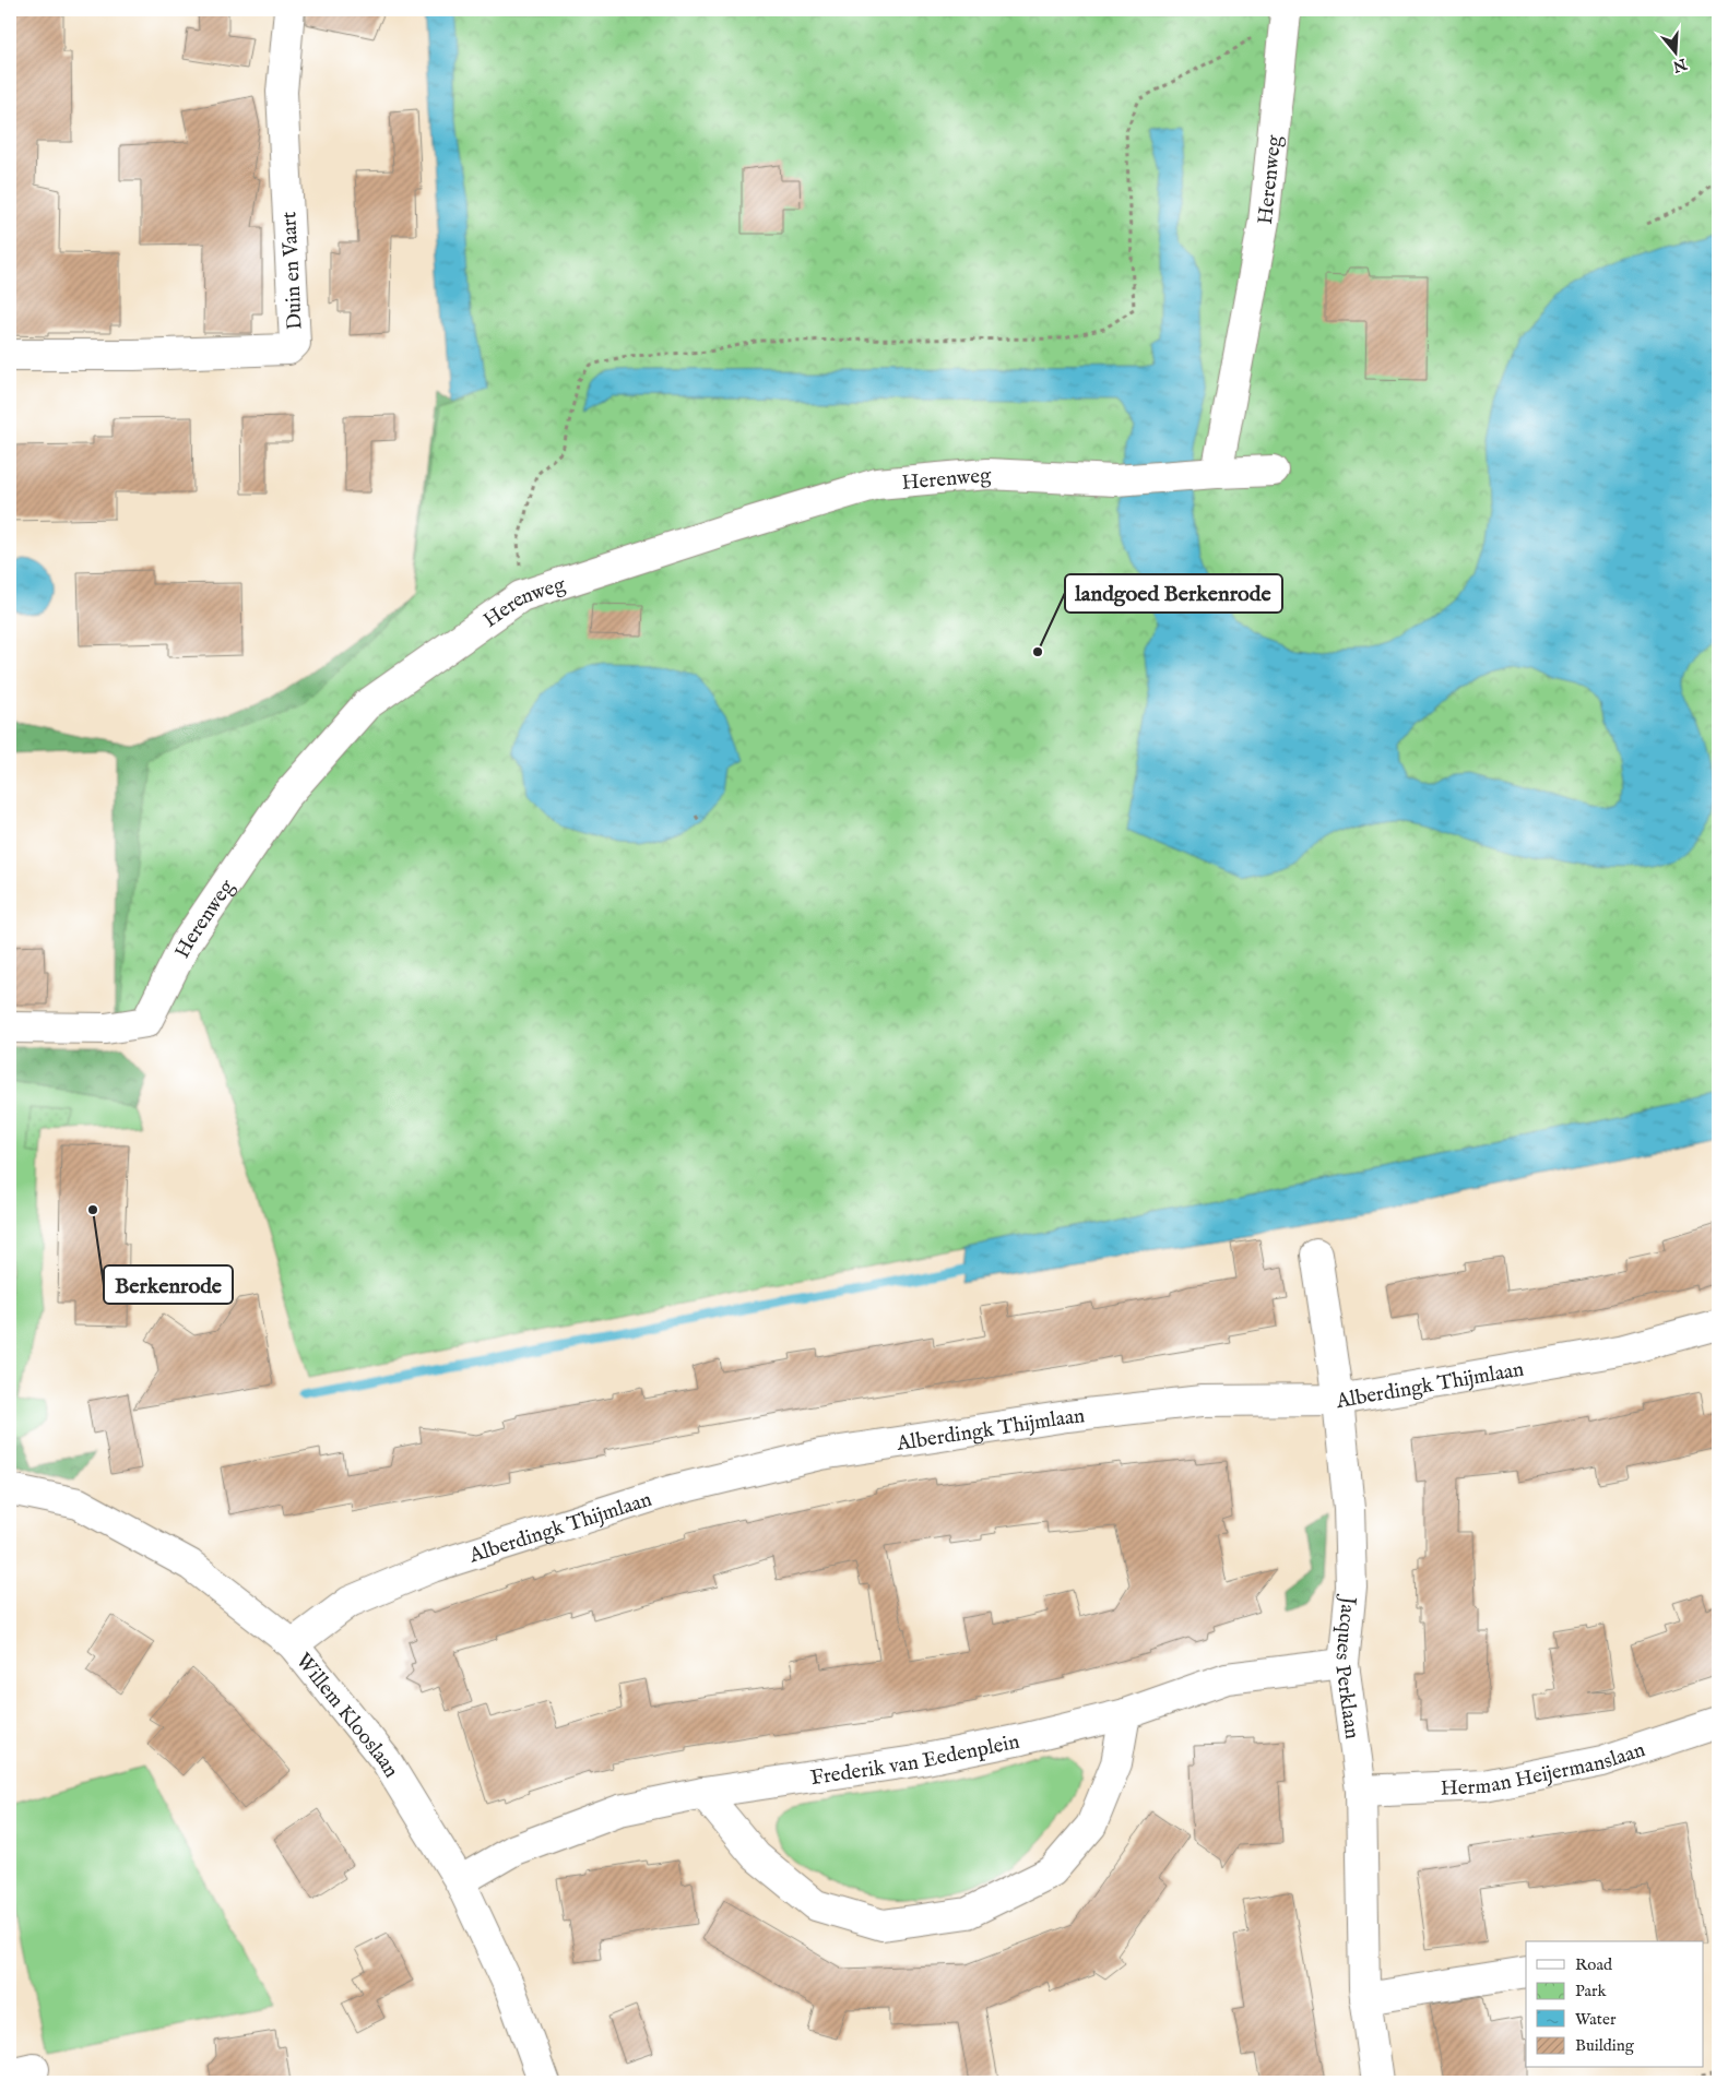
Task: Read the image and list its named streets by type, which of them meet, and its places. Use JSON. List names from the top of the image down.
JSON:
{
  "streets": {
    "street": [
      "Herenweg",
      "Duin en Vaart",
      "Alberdingk Thijmlaan",
      "Jacques Perklaan",
      "Willem Klooslaan",
      "Frederik van Eedenplein",
      "Herman Heijermanslaan"
    ]
  },
  "crossings": [
    ["Alberdingk Thijmlaan", "Jacques Perklaan"],
    ["Alberdingk Thijmlaan", "Willem Klooslaan"],
    ["Jacques Perklaan", "Frederik van Eedenplein"],
    ["Jacques Perklaan", "Herman Heijermanslaan"],
    ["Willem Klooslaan", "Frederik van Eedenplein"]
  ],
  "places": ["landgoed Berkenrode", "Berkenrode"],
  "legend": [
    "Road",
    "Park",
    "Water",
    "Building"
  ],
  "north": "bottom"
}
